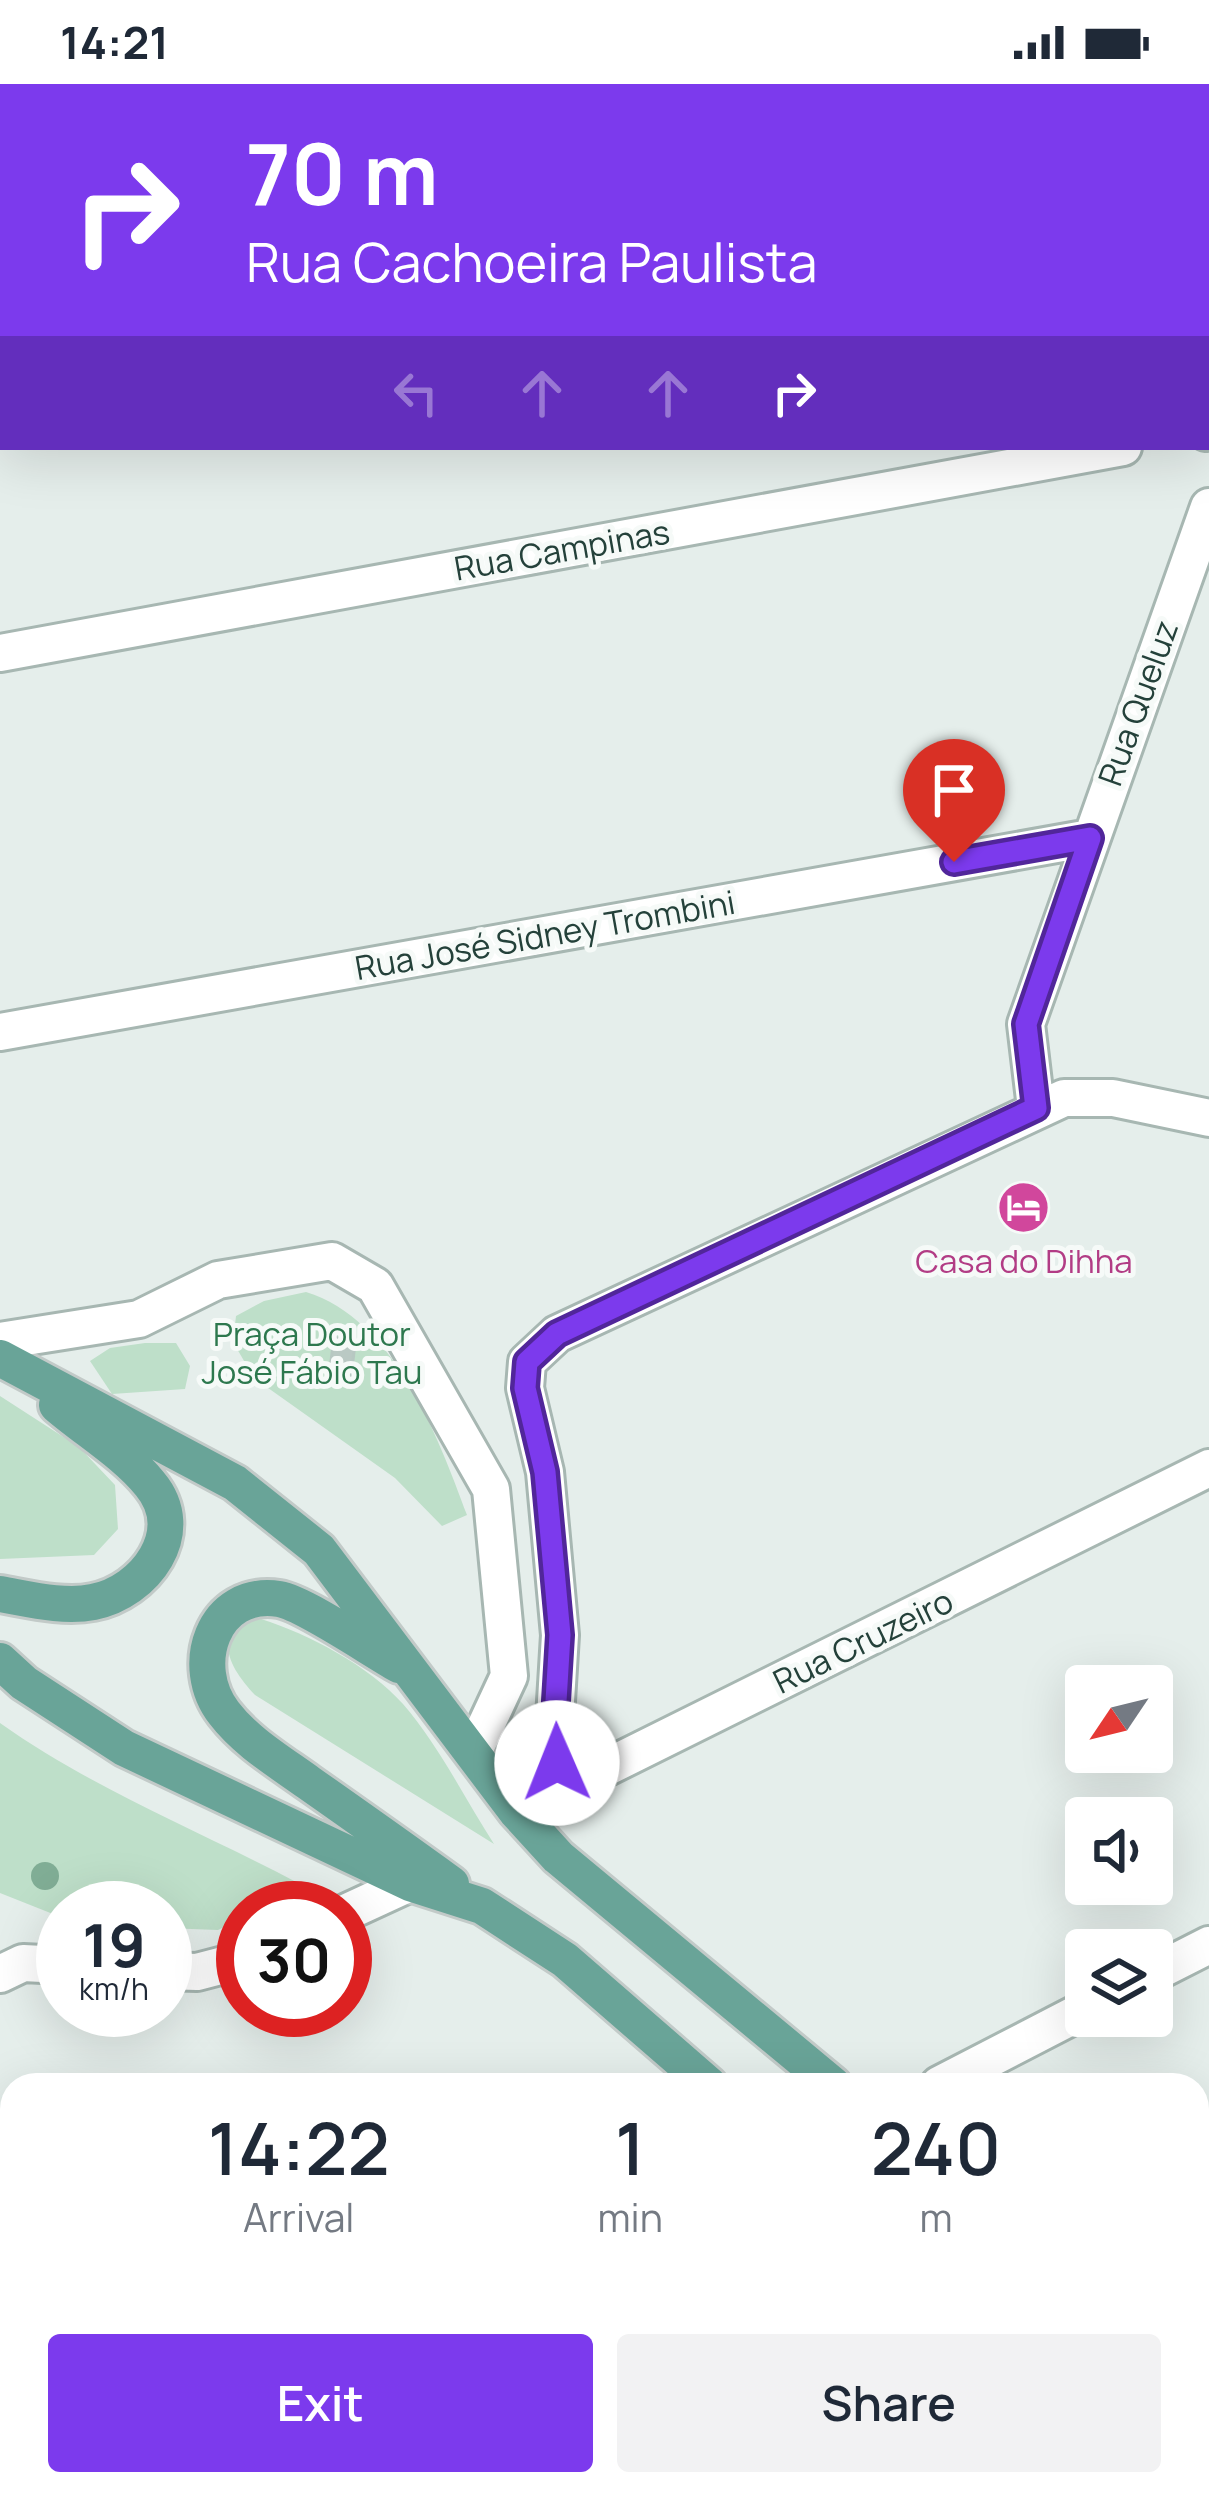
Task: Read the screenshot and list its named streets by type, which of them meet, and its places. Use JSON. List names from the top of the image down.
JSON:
{
  "streets": {
    "street": [
      "Rua Campinas",
      "Rua Queluz",
      "Rua José Sidney Trombini",
      "Rua Cruzeiro"
    ]
  },
  "crossings": [
    ["Rua Queluz", "Rua José Sidney Trombini"]
  ],
  "parks": ["Praça Doutor José Fábio Tau"],
  "places": {
    "hotel": ["Casa do Dihha"]
  },
  "north": "bottom left",
  "page": {
    "status": "14:21",
    "turn": ["70 m", "Rua Cachoeira Paulista"],
    "speed": "19 km/h",
    "limit": "30",
    "eta": [
      "14:22",
      "Arrival",
      "1",
      "min",
      "240",
      "m"
    ],
    "buttons": ["Exit", "Share"]
  }
}
